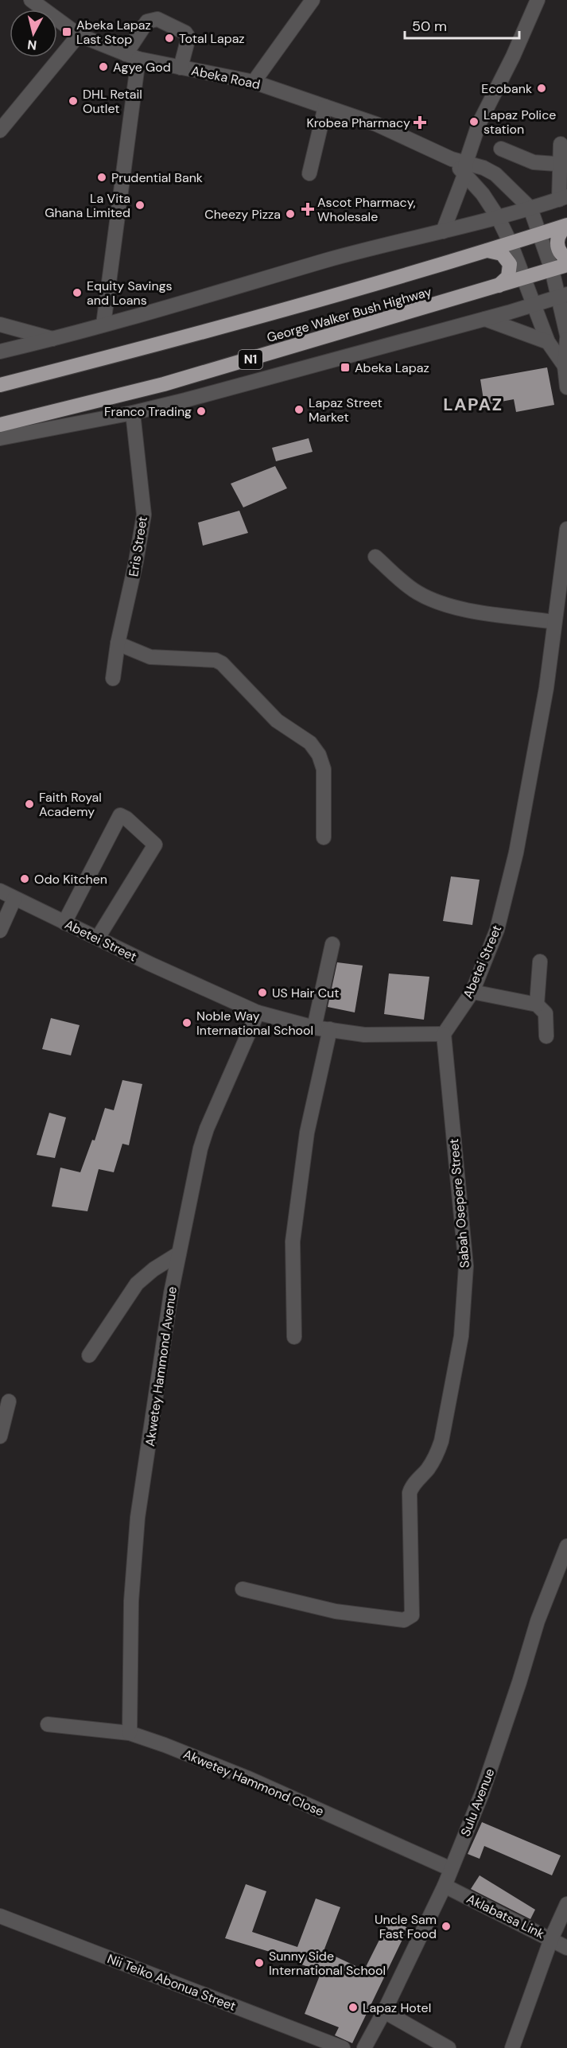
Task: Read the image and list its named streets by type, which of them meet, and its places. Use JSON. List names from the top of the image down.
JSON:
{
  "streets": {
    "highway": ["George Walker Bush Highway", "N1"],
    "street": [
      "Abeka Road",
      "Eris Street",
      "Abetei Street",
      "Sabah Osepere Street",
      "Akwetey Hammond Avenue",
      "Akwetey Hammond Close",
      "Sulu Avenue",
      "Aklabatsa Link",
      "Nii Teiko Abonua Street"
    ]
  },
  "crossings": [
    ["Abeka Road", "George Walker Bush Highway"],
    ["Abetei Street", "Sabah Osepere Street"],
    ["Abetei Street", "Akwetey Hammond Avenue"],
    ["Akwetey Hammond Avenue", "Akwetey Hammond Close"],
    ["Akwetey Hammond Close", "Sulu Avenue"],
    ["Sulu Avenue", "Aklabatsa Link"]
  ],
  "districts": ["LAPAZ"],
  "places": {
    "transit": ["Abeka Lapaz Last Stop", "Abeka Lapaz"],
    "other": [
      "Total Lapaz",
      "Agye God",
      "Ecobank",
      "DHL Retail Outlet",
      "Lapaz Police station",
      "Prudential Bank",
      "La Vita Ghana Limited",
      "Cheezy Pizza",
      "Equity Savings and Loans",
      "Lapaz Street Market",
      "Franco Trading",
      "Faith Royal Academy",
      "Odo Kitchen",
      "US Hair Cut",
      "Noble Way International School",
      "Uncle Sam Fast Food",
      "Sunny Side International School",
      "Lapaz Hotel"
    ],
    "health": ["Krobea Pharmacy", "Ascot Pharmacy, Wholesale"]
  },
  "scale_bar": "50 m",
  "north": "bottom"
}
